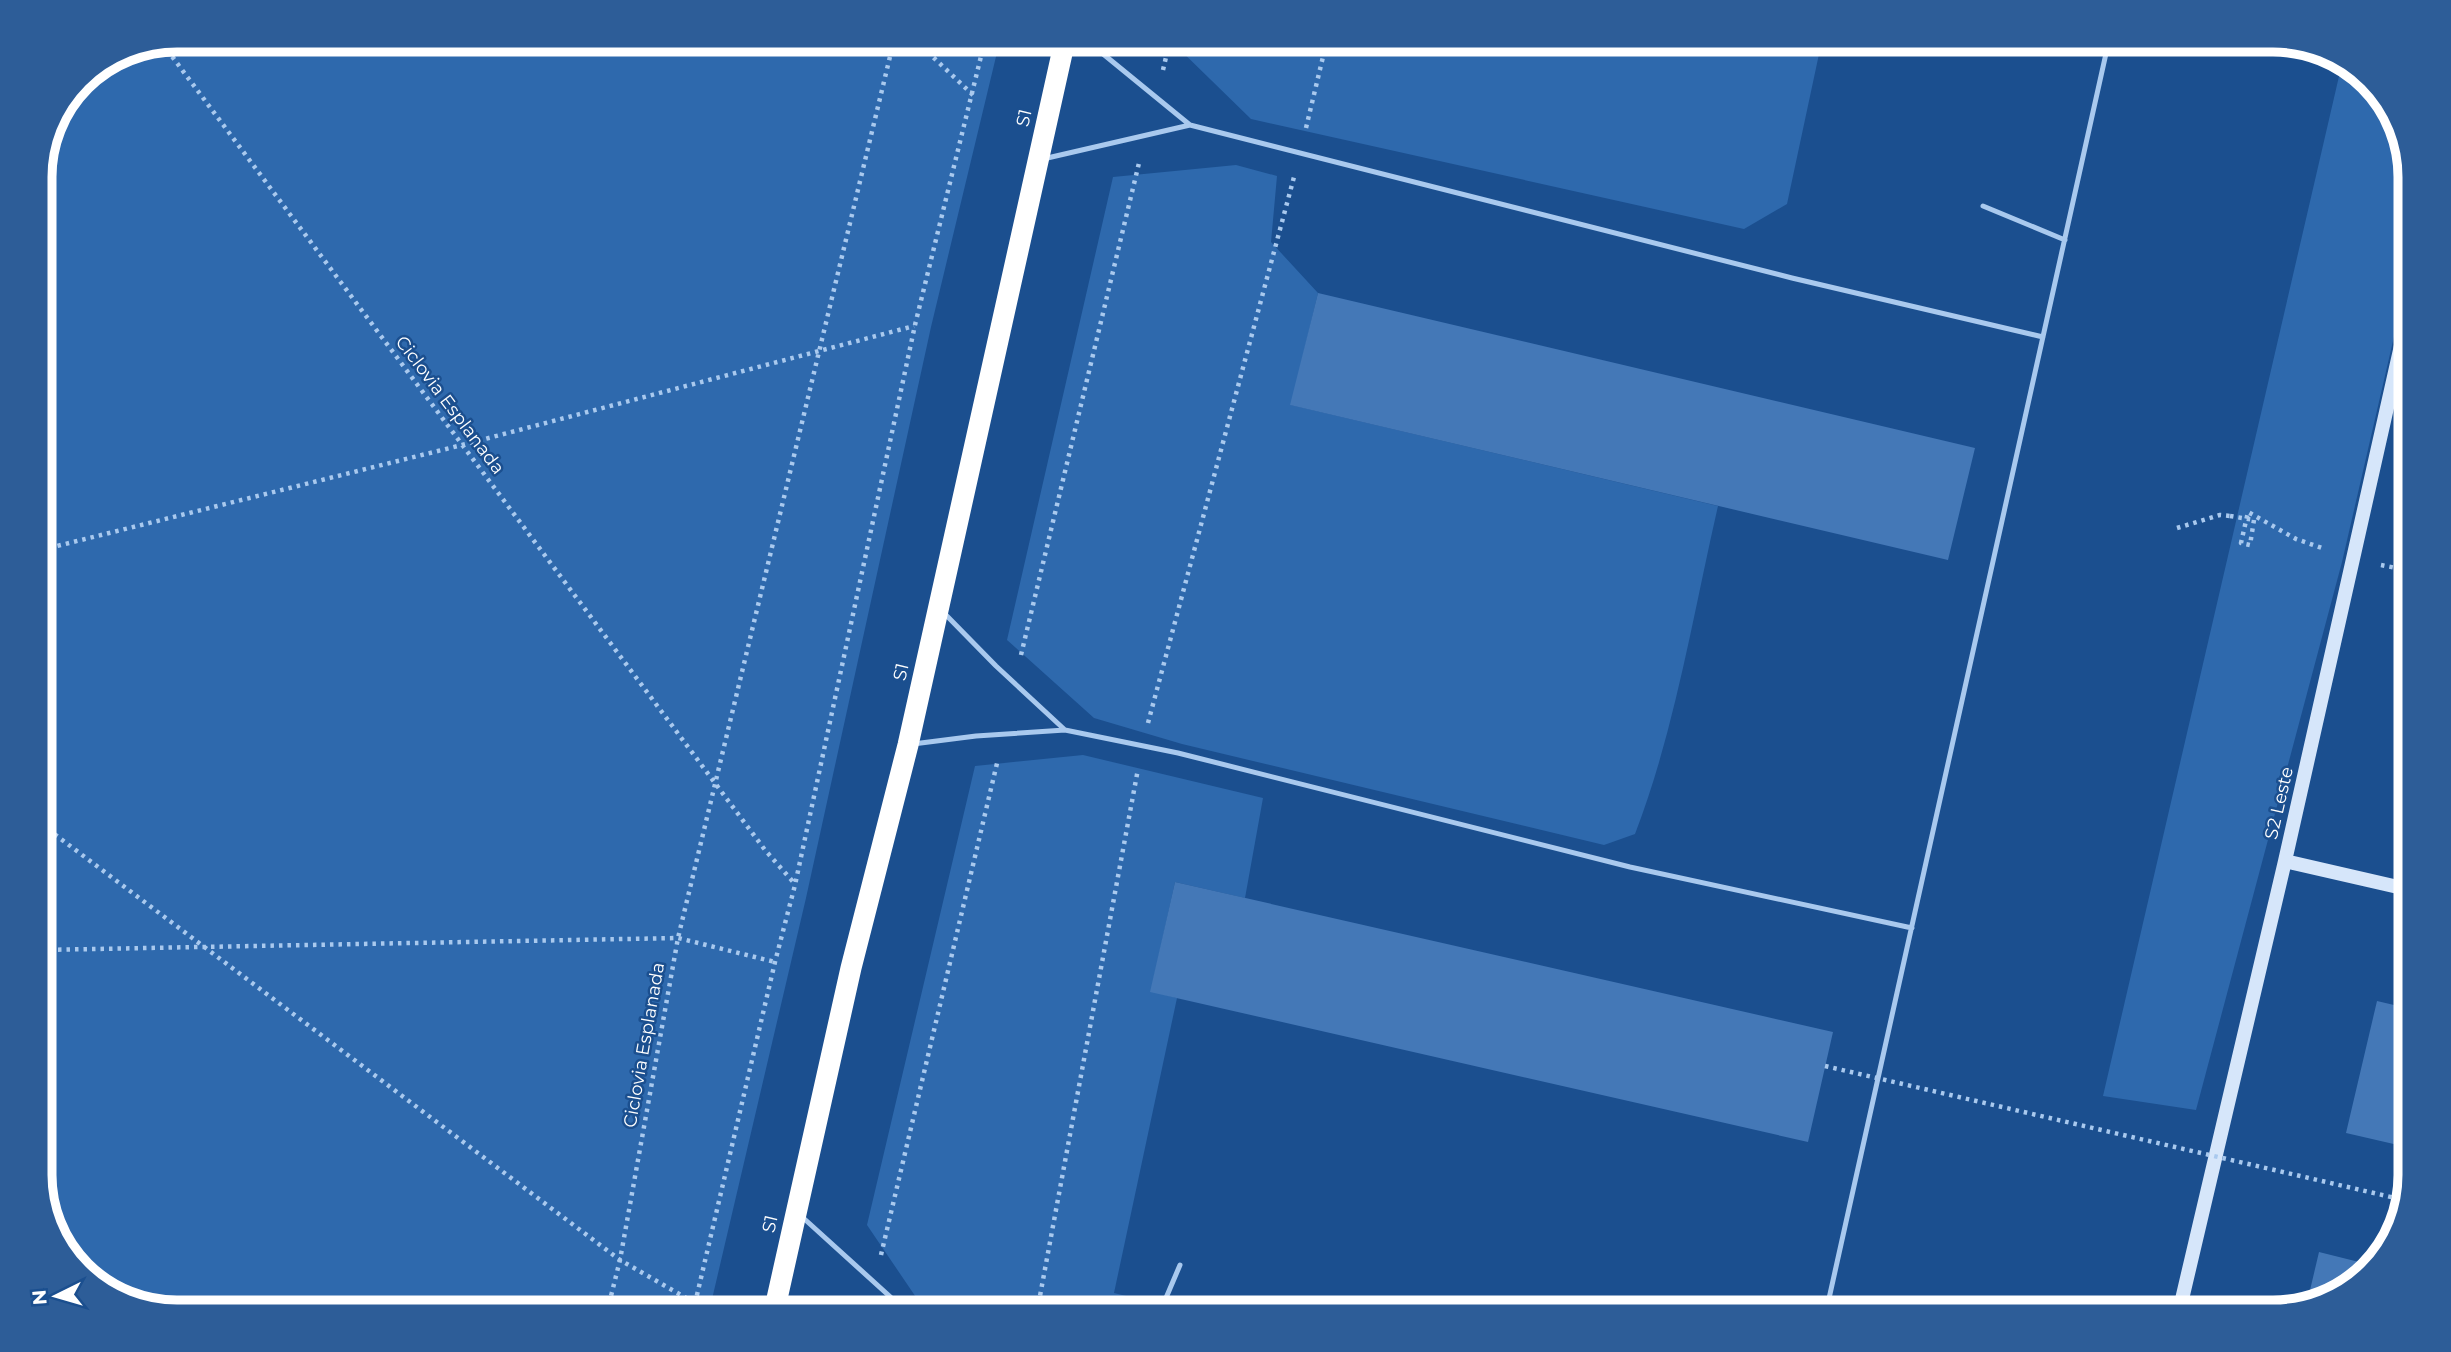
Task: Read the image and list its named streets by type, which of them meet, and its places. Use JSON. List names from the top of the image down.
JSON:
{
  "streets": {
    "highway": ["S1"],
    "main road": ["S2 Leste"],
    "path": ["Ciclovia Esplanada"]
  },
  "north": "left"
}
